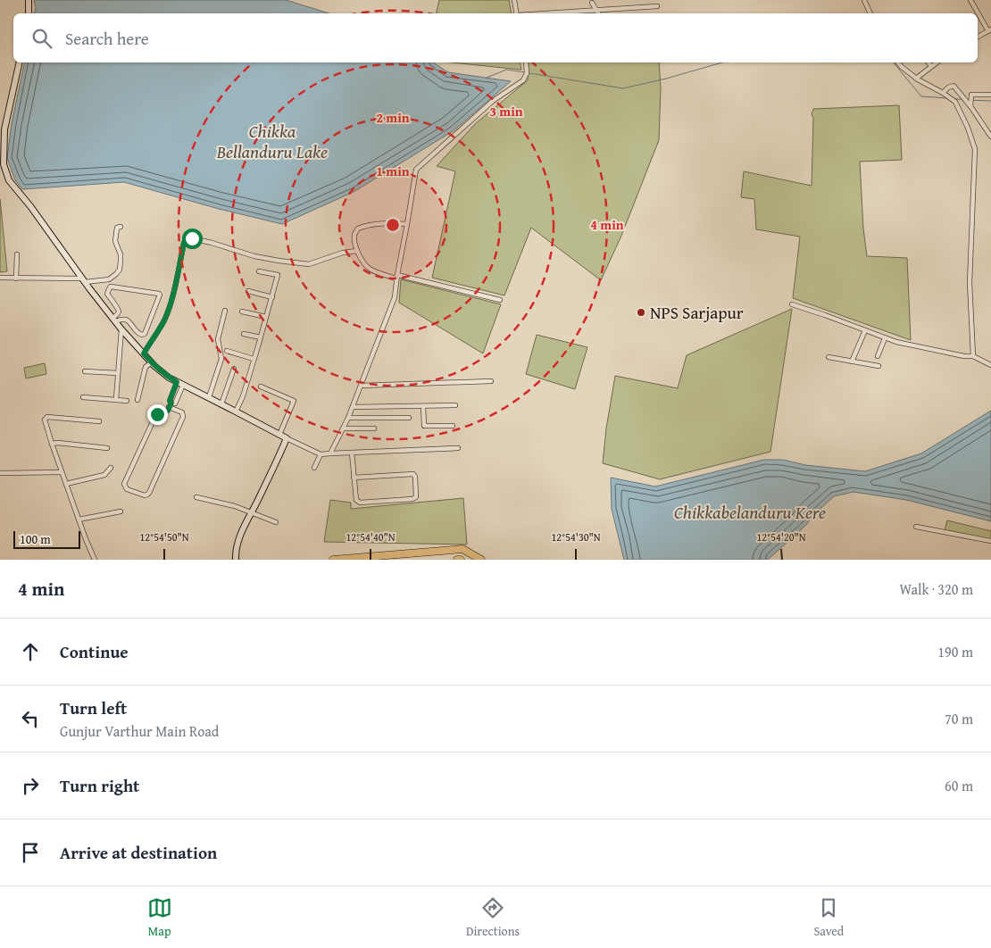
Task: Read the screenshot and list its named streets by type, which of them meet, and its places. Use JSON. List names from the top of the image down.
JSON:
{
  "water": ["Chikka Bellanduru Lake", "Chikkabelanduru Kere"],
  "places": ["NPS Sarjapur"],
  "scale_bar": "100 m",
  "page": {
    "search": "Search here",
    "scale": "100 m",
    "heading": ["4 min", "Walk · 320 m"],
    "list": [
      ["Continue", "190 m"],
      ["Turn left", "Gunjur Varthur Main Road", "70 m"],
      ["Turn right", "60 m"],
      "Arrive at destination"
    ],
    "nav": ["Map", "Directions", "Saved"]
  },
  "coordinates": [
    "12°54'50\"N",
    "12°54'40\"N",
    "12°54'30\"N",
    "12°54'20\"N"
  ],
  "rings": [
    "3 min",
    "2 min",
    "1 min",
    "4 min"
  ]
}
